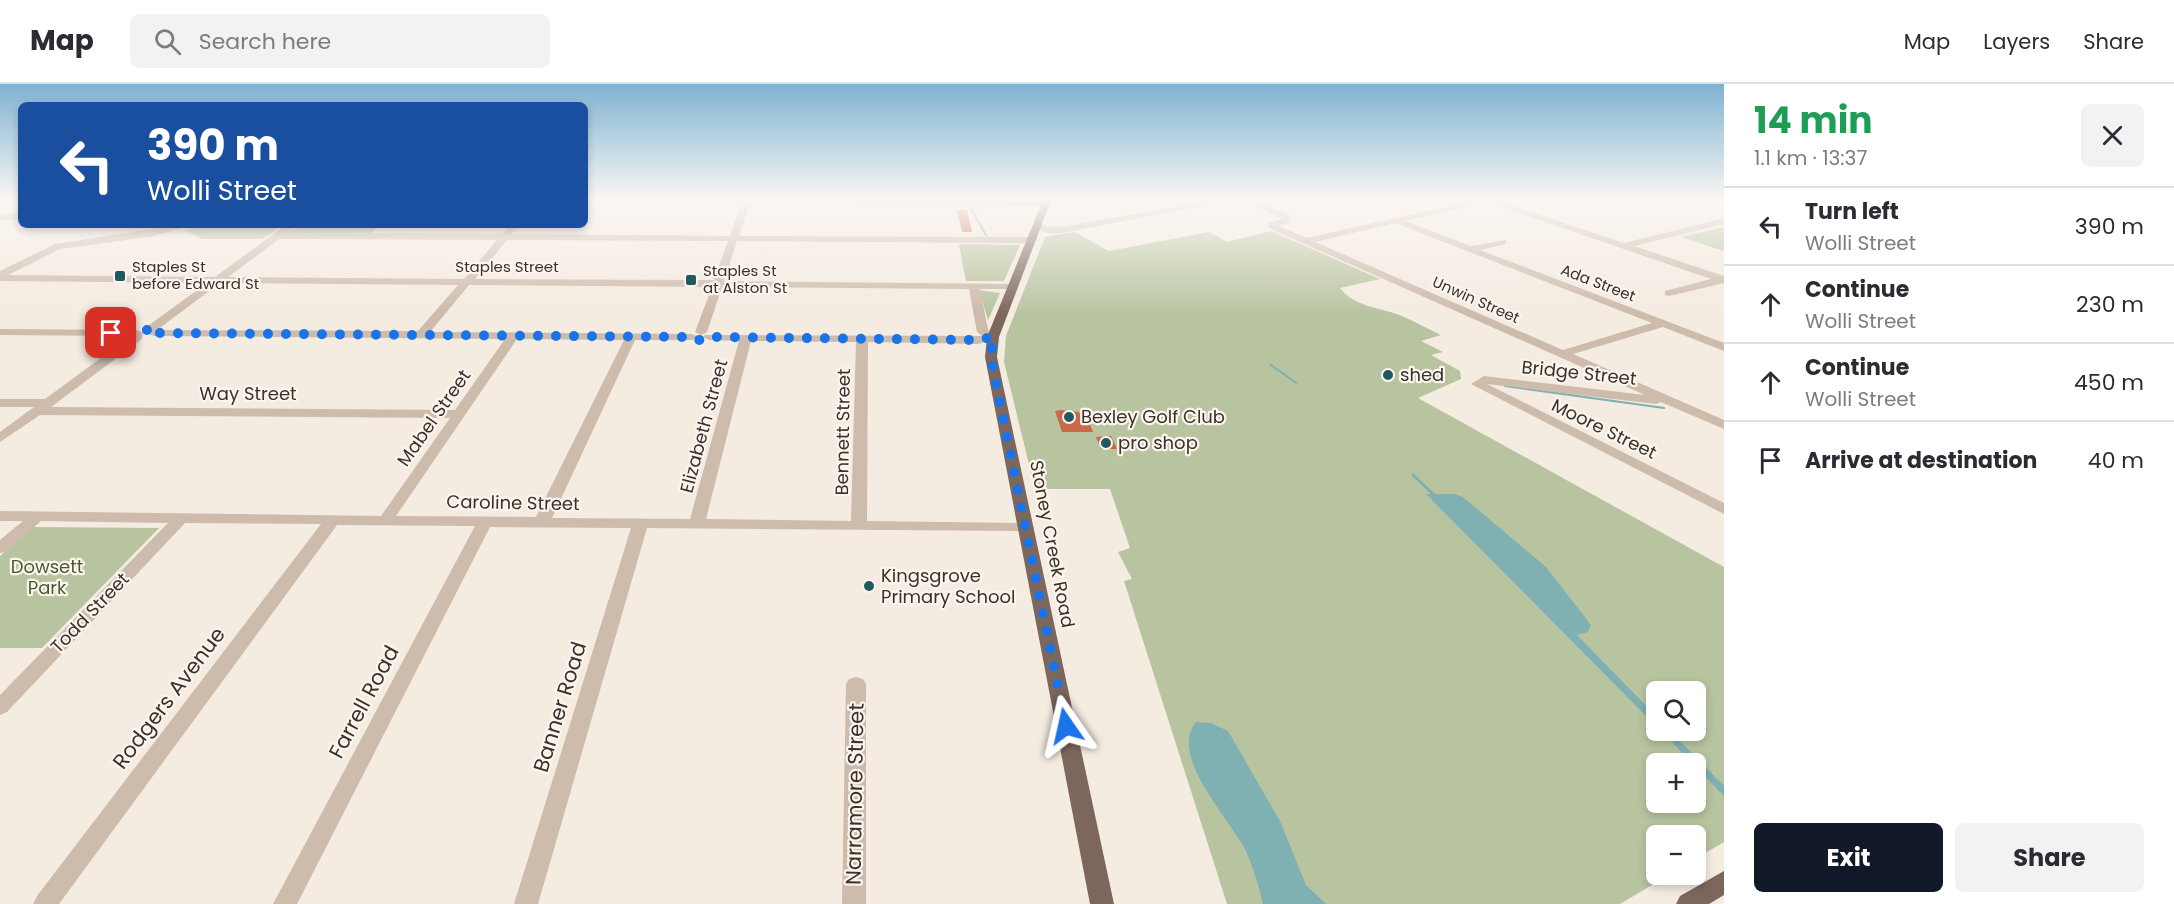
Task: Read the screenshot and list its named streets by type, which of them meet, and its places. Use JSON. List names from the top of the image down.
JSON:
{
  "streets": {
    "main road": ["Stoney Creek Road"],
    "street": [
      "Staples Street",
      "Ada Street",
      "Unwin Street",
      "Bridge Street",
      "Way Street",
      "Mabel Street",
      "Elizabeth Street",
      "Moore Street",
      "Bennett Street",
      "Caroline Street",
      "Todd Street",
      "Rodgers Avenue",
      "Farrell Road",
      "Banner Road",
      "Narramore Street"
    ]
  },
  "crossings": [
    ["Staples Street", "Stoney Creek Road"],
    ["Unwin Street", "Bridge Street"],
    ["Bridge Street", "Moore Street"],
    ["Way Street", "Mabel Street"],
    ["Mabel Street", "Caroline Street"],
    ["Elizabeth Street", "Caroline Street"],
    ["Bennett Street", "Caroline Street"],
    ["Caroline Street", "Stoney Creek Road"],
    ["Caroline Street", "Todd Street"],
    ["Caroline Street", "Rodgers Avenue"],
    ["Caroline Street", "Farrell Road"],
    ["Caroline Street", "Banner Road"]
  ],
  "parks": ["Dowsett Park"],
  "places": {
    "transit": ["Staples St before Edward St", "Staples St at Alston St"],
    "other": [
      "shed",
      "Bexley Golf Club",
      "pro shop",
      "Kingsgrove Primary School"
    ]
  },
  "page": {
    "header": "Map",
    "search": "Search here",
    "nav": ["Map", "Layers", "Share"],
    "heading": ["14 min", "1.1 km · 13:37"],
    "turn": ["390 m", "Wolli Street"],
    "list": [
      {
        "name": "Turn left",
        "note": "Wolli Street",
        "value": "390 m"
      },
      {
        "name": "Continue",
        "note": "Wolli Street",
        "value": "230 m"
      },
      {
        "name": "Continue",
        "note": "Wolli Street",
        "value": "450 m"
      },
      {
        "name": "Arrive at destination",
        "value": "40 m"
      }
    ],
    "map_buttons": ["+", "−"],
    "buttons": ["Exit", "Share"]
  }
}
